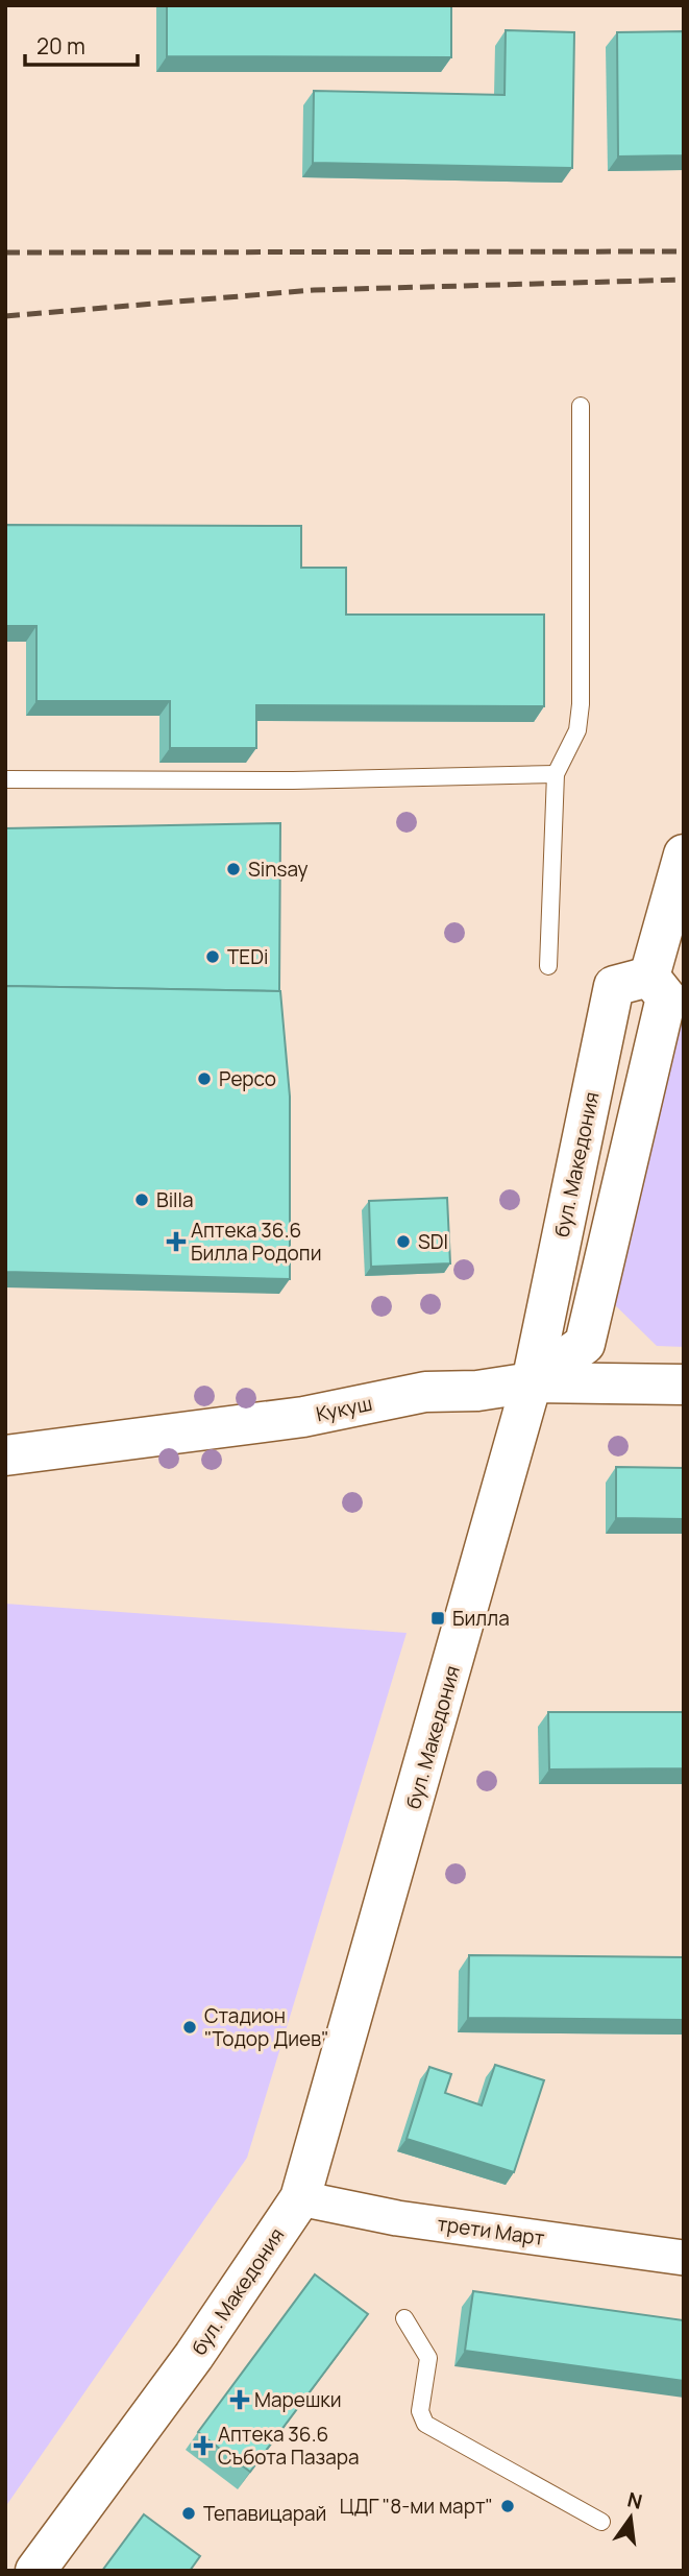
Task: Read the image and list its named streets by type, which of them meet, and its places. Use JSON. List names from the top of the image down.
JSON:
{
  "streets": {
    "street": ["бул. Македония", "Кукуш", "трети Март"]
  },
  "crossings": [
    ["бул. Македония", "Кукуш"],
    ["бул. Македония", "трети Март"]
  ],
  "places": {
    "other": [
      "Sinsay",
      "TEDi",
      "Pepco",
      "Billa",
      "SDI",
      "Стадион \"Тодор Диев\"",
      "ЦДГ \"8-ми март\"",
      "Тепавицарай"
    ],
    "health": ["Аптека 36.6 Билла Родопи", "Марешки", "Аптека 36.6 Събота Пазара"],
    "transit": ["Билла"]
  },
  "scale_bar": "20 m",
  "north": "top"
}
